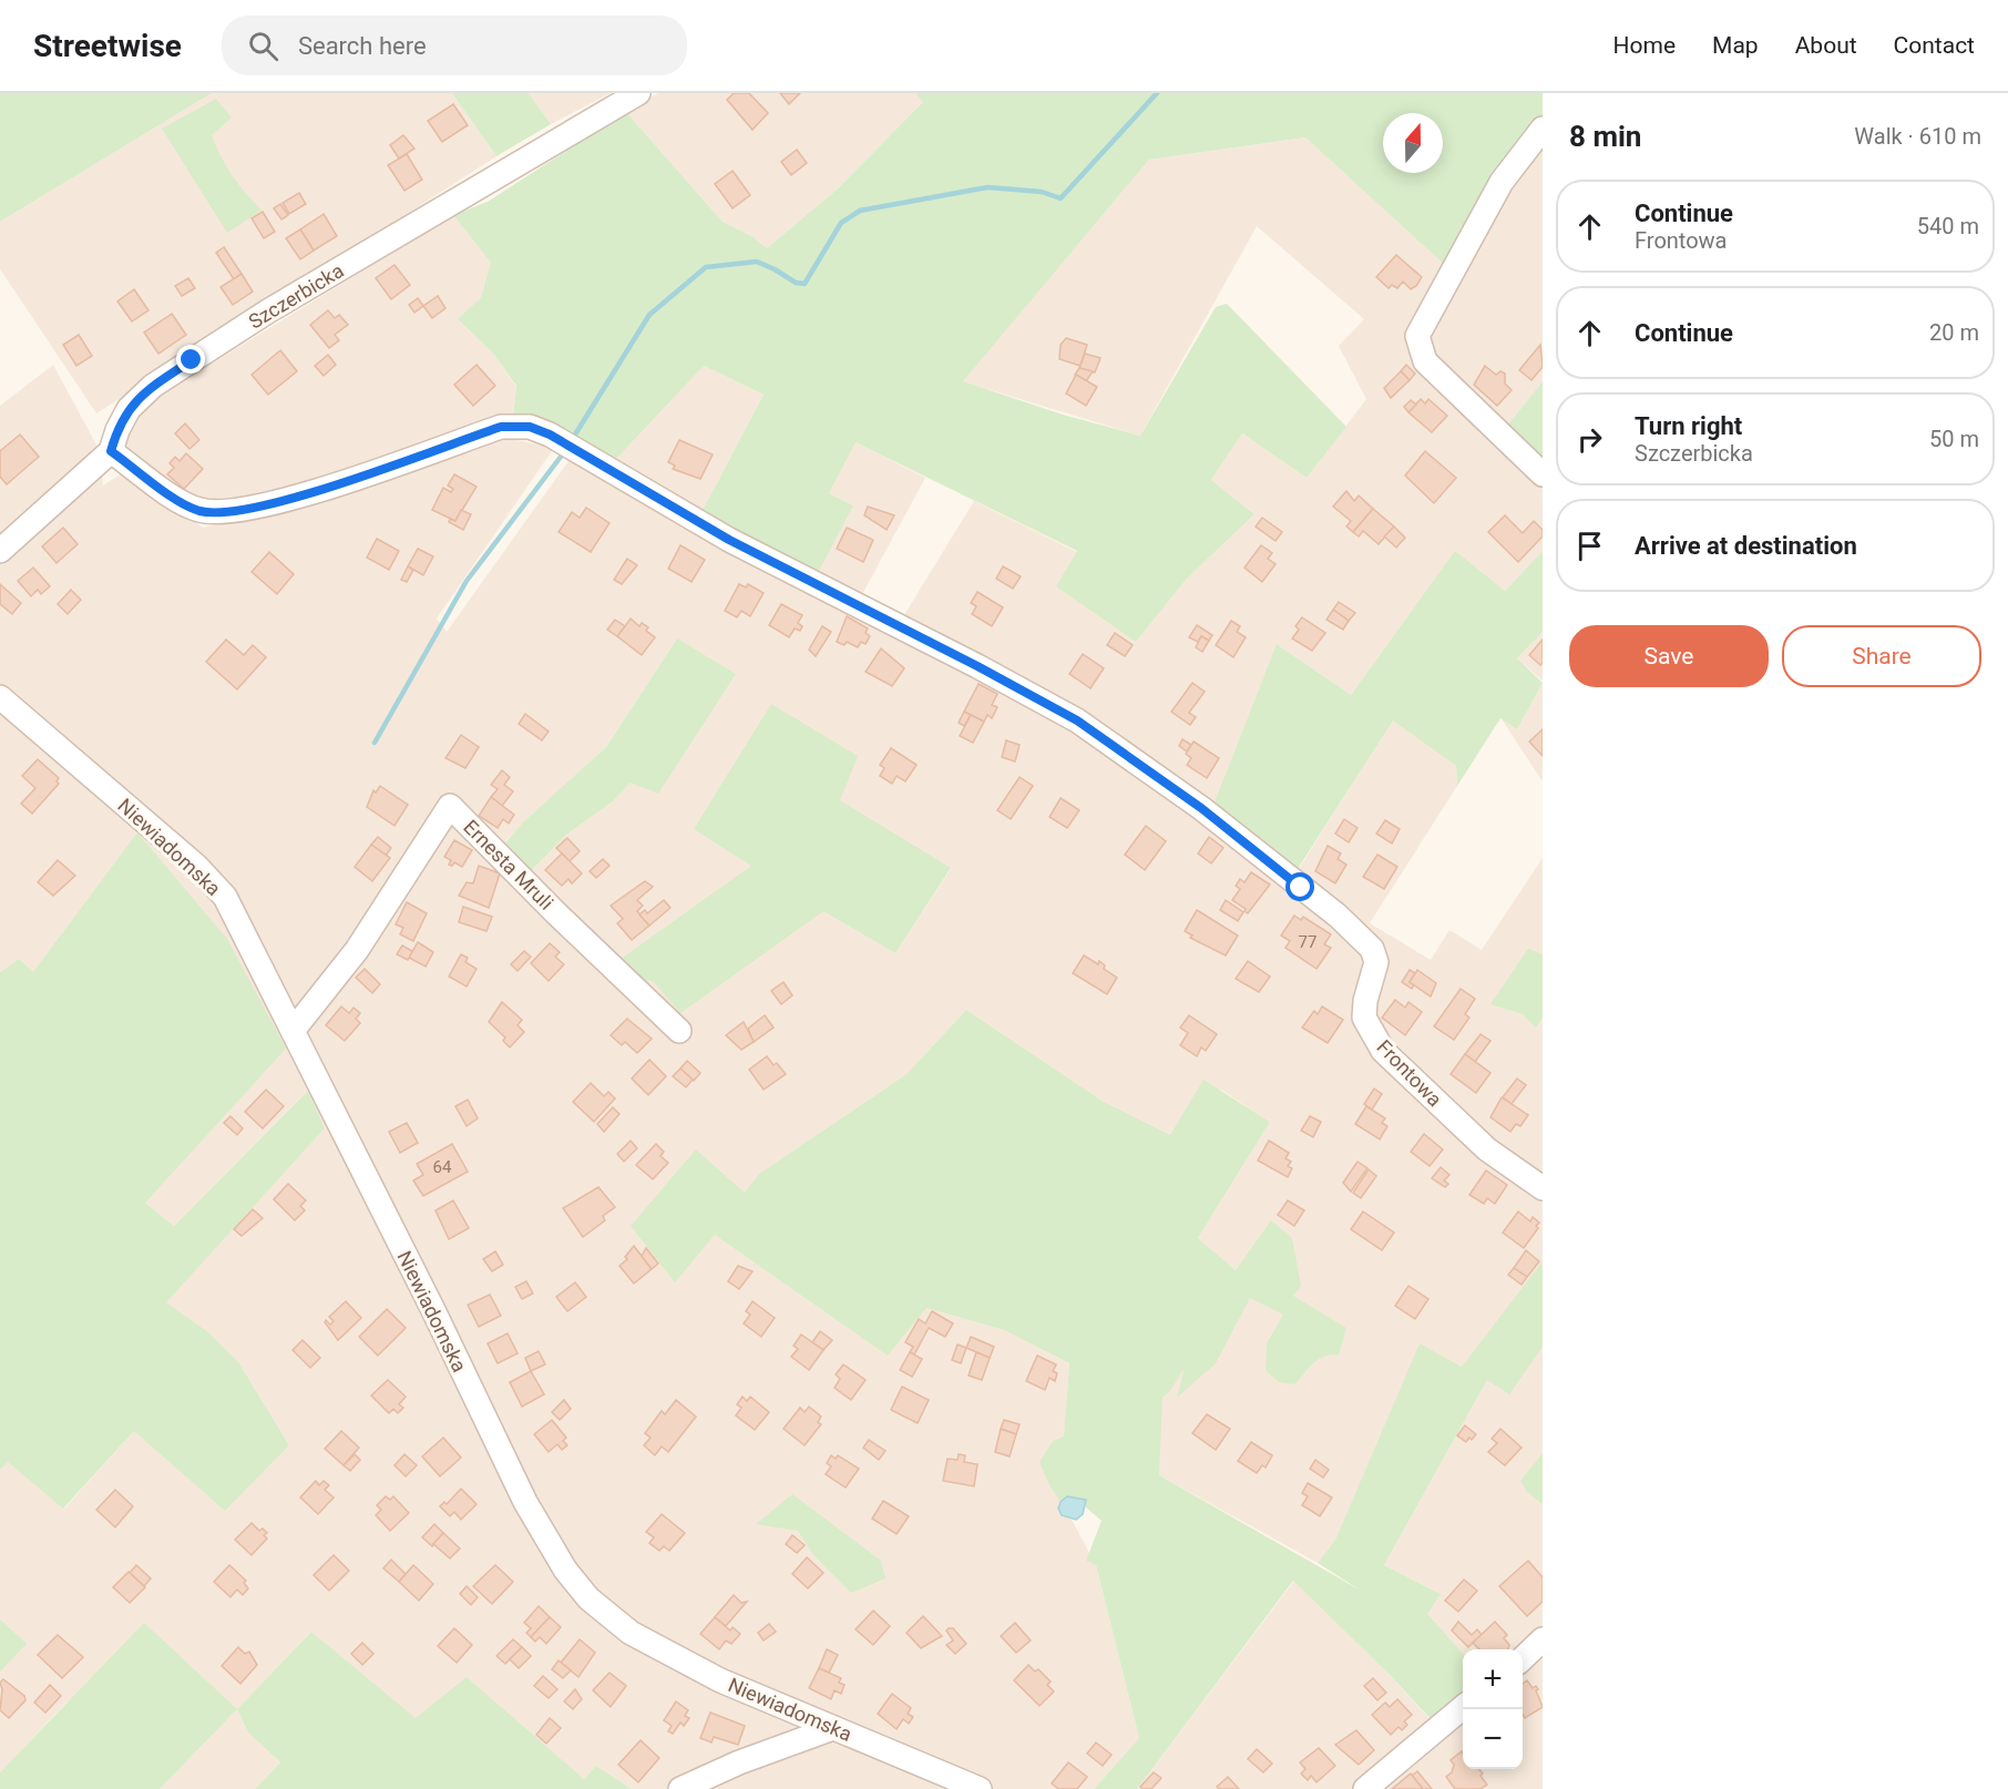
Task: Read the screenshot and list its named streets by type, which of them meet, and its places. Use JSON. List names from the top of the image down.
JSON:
{
  "streets": {
    "street": [
      "Szczerbicka",
      "Niewiadomska",
      "Ernesta Mruli",
      "Frontowa"
    ]
  },
  "crossings": [
    ["Szczerbicka", "Frontowa"],
    ["Niewiadomska", "Ernesta Mruli"]
  ],
  "house_numbers": ["77", "64"],
  "north": "top",
  "page": {
    "header": "Streetwise",
    "search": "Search here",
    "nav": [
      "Home",
      "Map",
      "About",
      "Contact"
    ],
    "heading": ["8 min", "Walk · 610 m"],
    "list": [
      ["Continue", "Frontowa", "540 m"],
      ["Continue", "20 m"],
      ["Turn right", "Szczerbicka", "50 m"],
      "Arrive at destination"
    ],
    "buttons": ["Save", "Share"],
    "map_buttons": ["+", "−"]
  }
}
